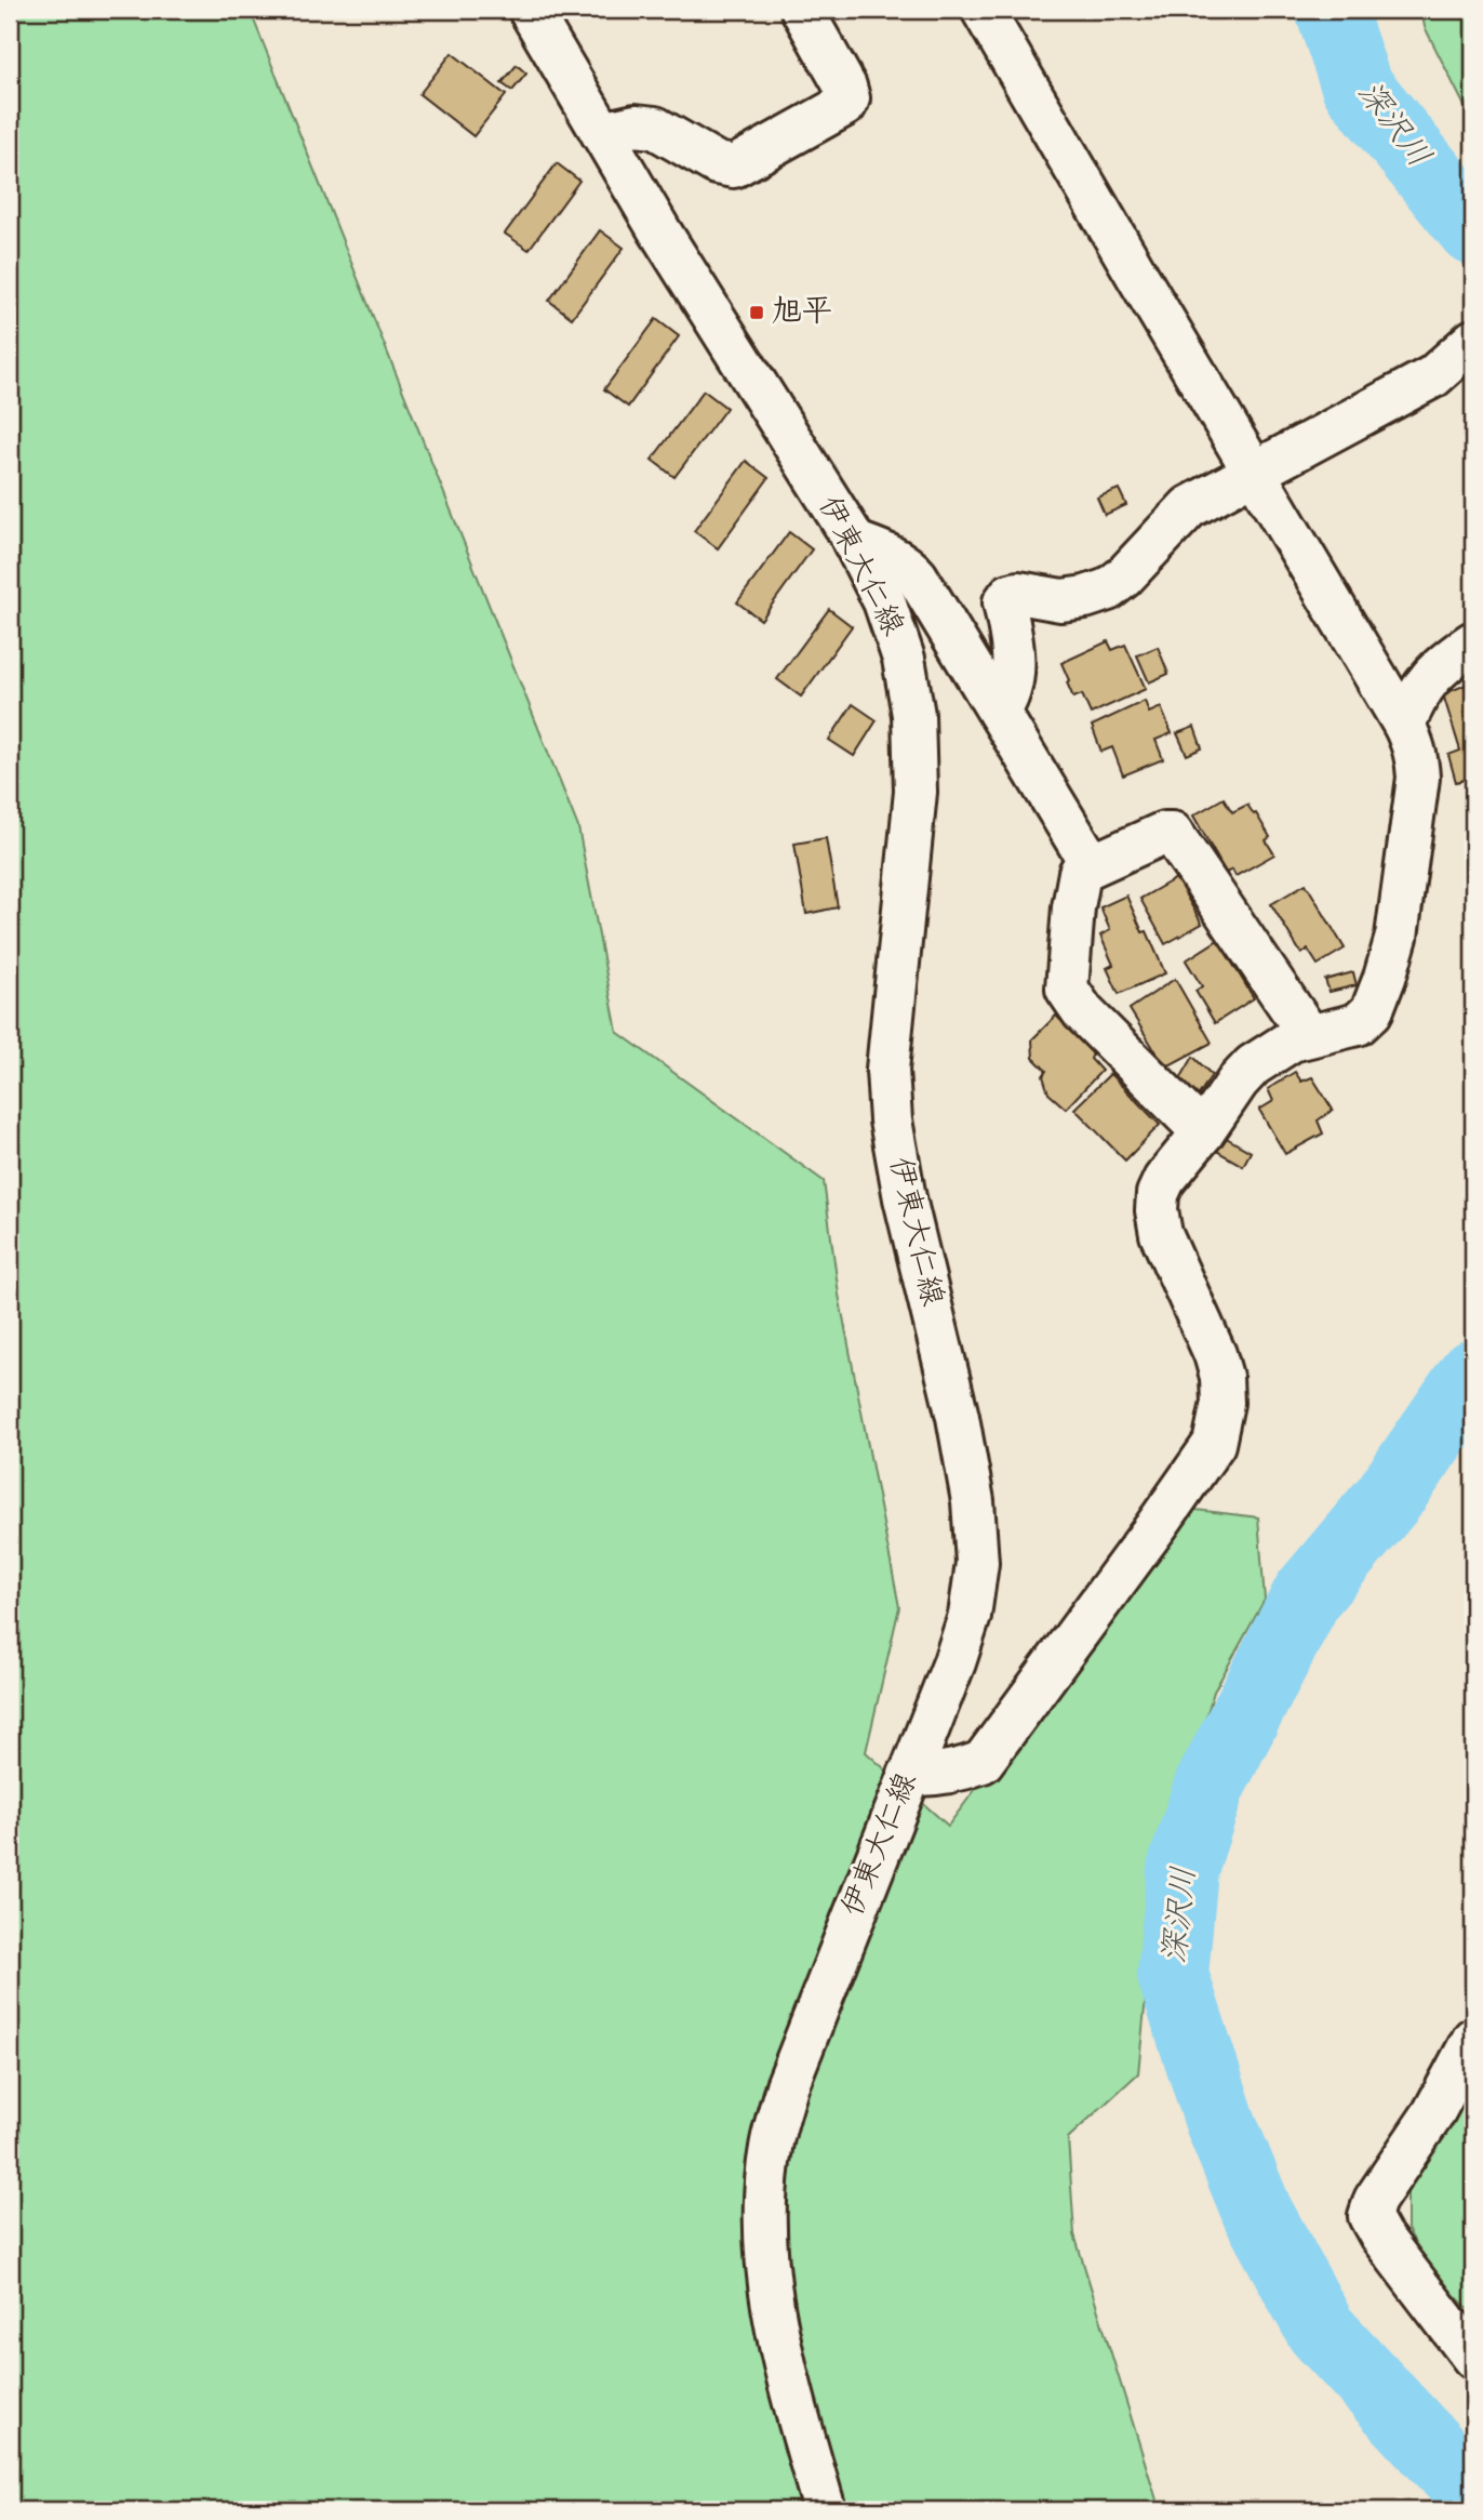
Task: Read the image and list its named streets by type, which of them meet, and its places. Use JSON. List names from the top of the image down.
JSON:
{
  "streets": {
    "street": ["伊東大仁線"]
  },
  "water": ["深沢川"],
  "places": {
    "transit": ["旭平"]
  }
}
